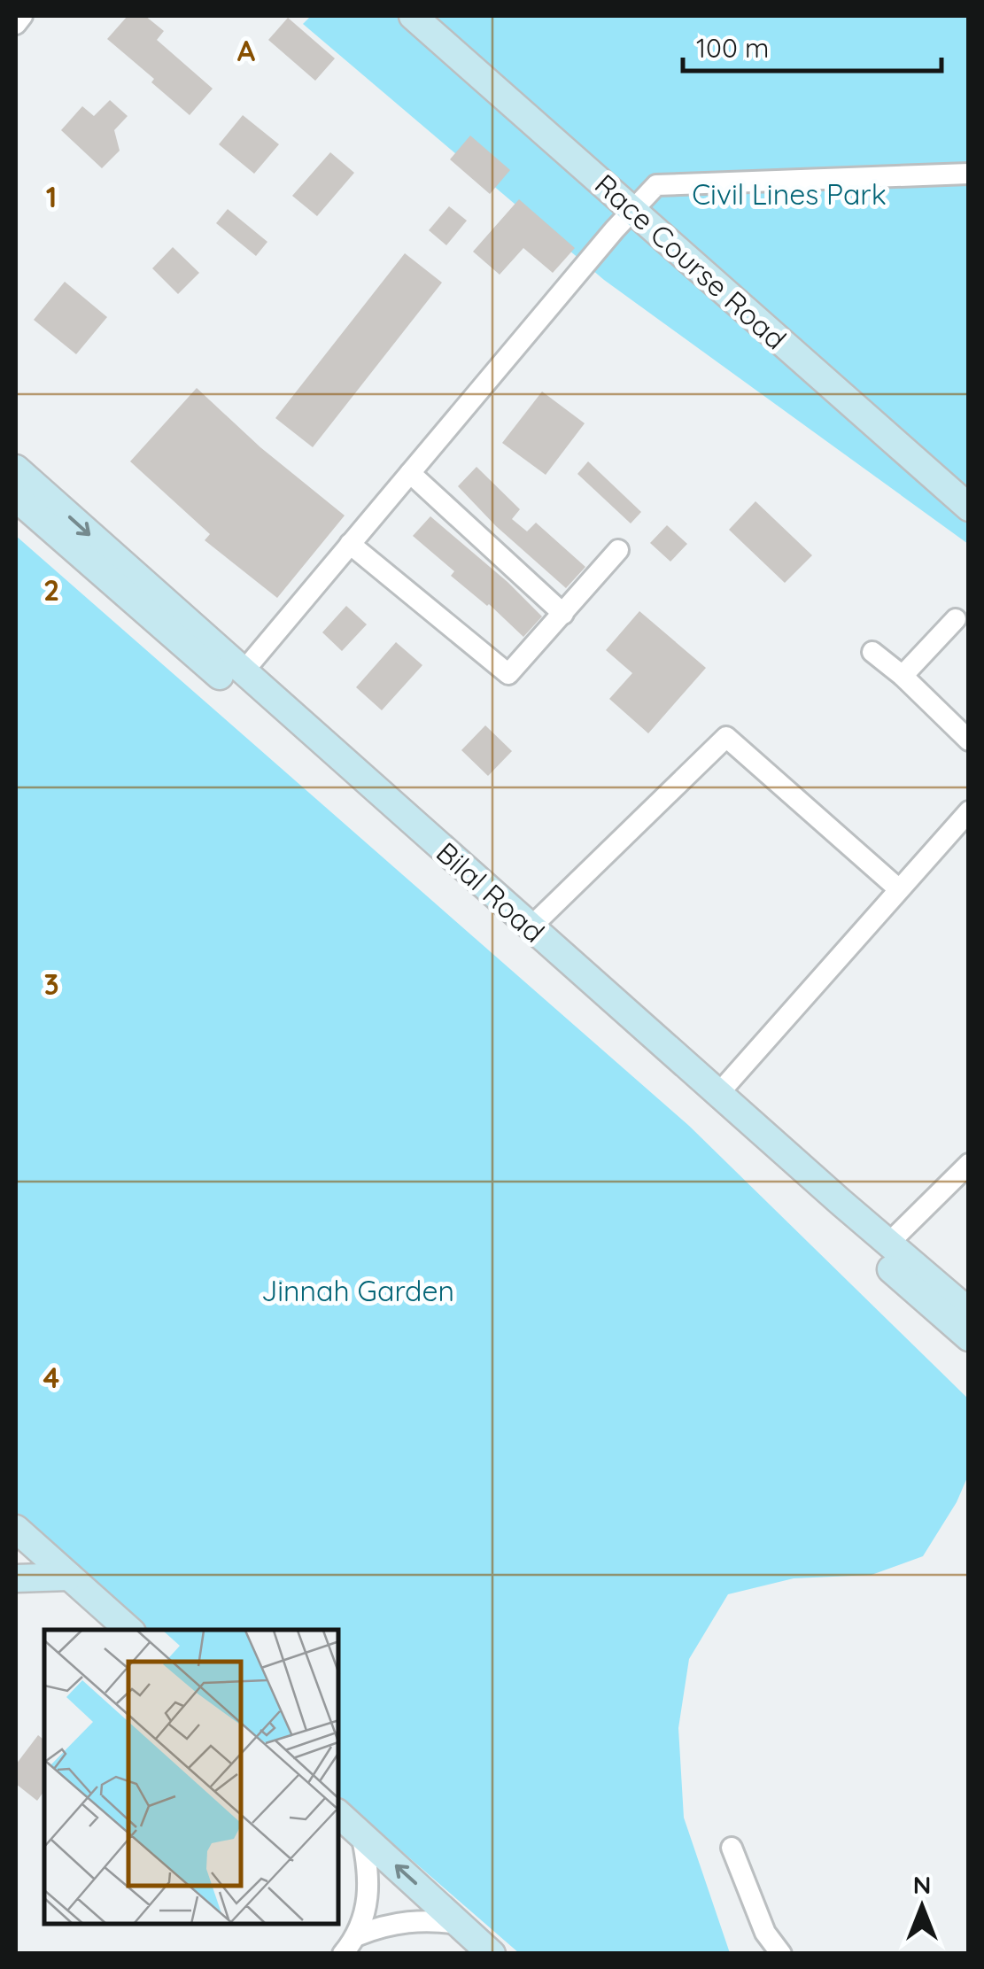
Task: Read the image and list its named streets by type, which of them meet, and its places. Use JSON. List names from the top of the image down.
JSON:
{
  "streets": {
    "main road": ["Race Course Road", "Bilal Road"]
  },
  "parks": ["Civil Lines Park", "Jinnah Garden"],
  "scale_bar": "100 m",
  "north": "top",
  "grid": {
    "columns": ["A"],
    "rows": [
      "1",
      "2",
      "3",
      "4"
    ]
  }
}
